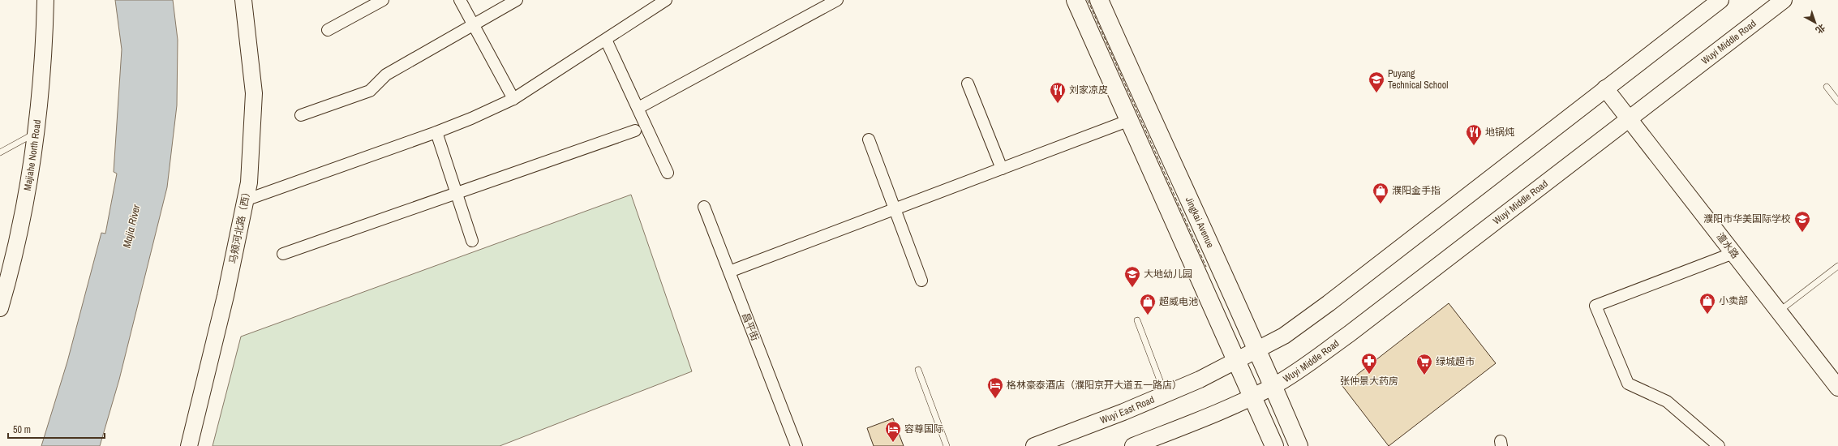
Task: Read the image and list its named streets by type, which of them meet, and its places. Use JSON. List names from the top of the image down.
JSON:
{
  "streets": {
    "main road": ["Jingkai Avenue"],
    "street": [
      "Wuyi Middle Road",
      "Majiahe North Road",
      "马颊河北路（西）",
      "澶水路",
      "昌平街",
      "Wuyi East Road"
    ]
  },
  "crossings": [
    ["Wuyi Middle Road", "Jingkai Avenue"],
    ["Wuyi Middle Road", "澶水路"]
  ],
  "water": ["Majia River"],
  "places": {
    "school or university": ["Puyang Technical School", "濮阳市华美国际学校", "大地幼儿园"],
    "restaurant": ["刘家凉皮", "地锅炖"],
    "shop": ["濮阳金手指", "小卖部", "超威电池"],
    "pharmacy": ["张仲景大药房"],
    "supermarket": ["绿城超市"],
    "hotel": ["格林豪泰酒店（濮阳京开大道五一路店）", "容尊国际"]
  },
  "scale_bar": "50 m",
  "north": "bottom right"
}
